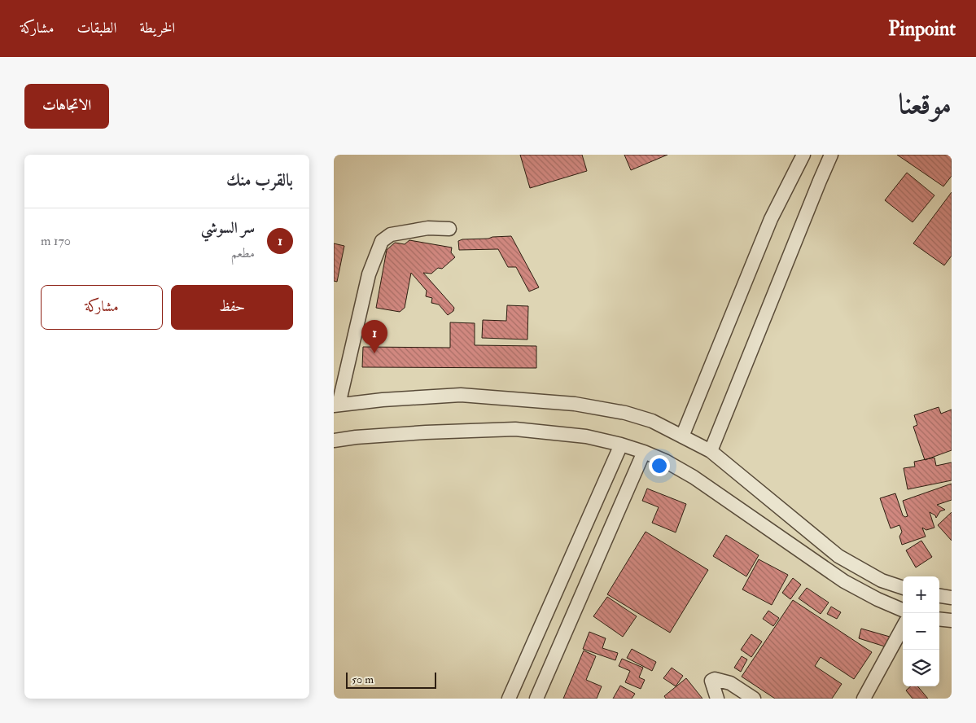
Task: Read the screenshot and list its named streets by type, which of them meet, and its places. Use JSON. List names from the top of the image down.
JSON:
{
  "scale_bar": "50 m",
  "page": {
    "header": "Pinpoint",
    "nav": ["الخريطة", "الطبقات", "مشاركة"],
    "title": "موقعنا",
    "buttons": [
      "الاتجاهات",
      ["حفظ", "مشاركة"]
    ],
    "heading": "بالقرب منك",
    "list": [
      {
        "mark": "1",
        "name": "سر السوشي",
        "note": "مطعم",
        "value": "170 m"
      }
    ],
    "pins": "1",
    "map_buttons": ["+", "−"],
    "scale": "50 m"
  }
}
